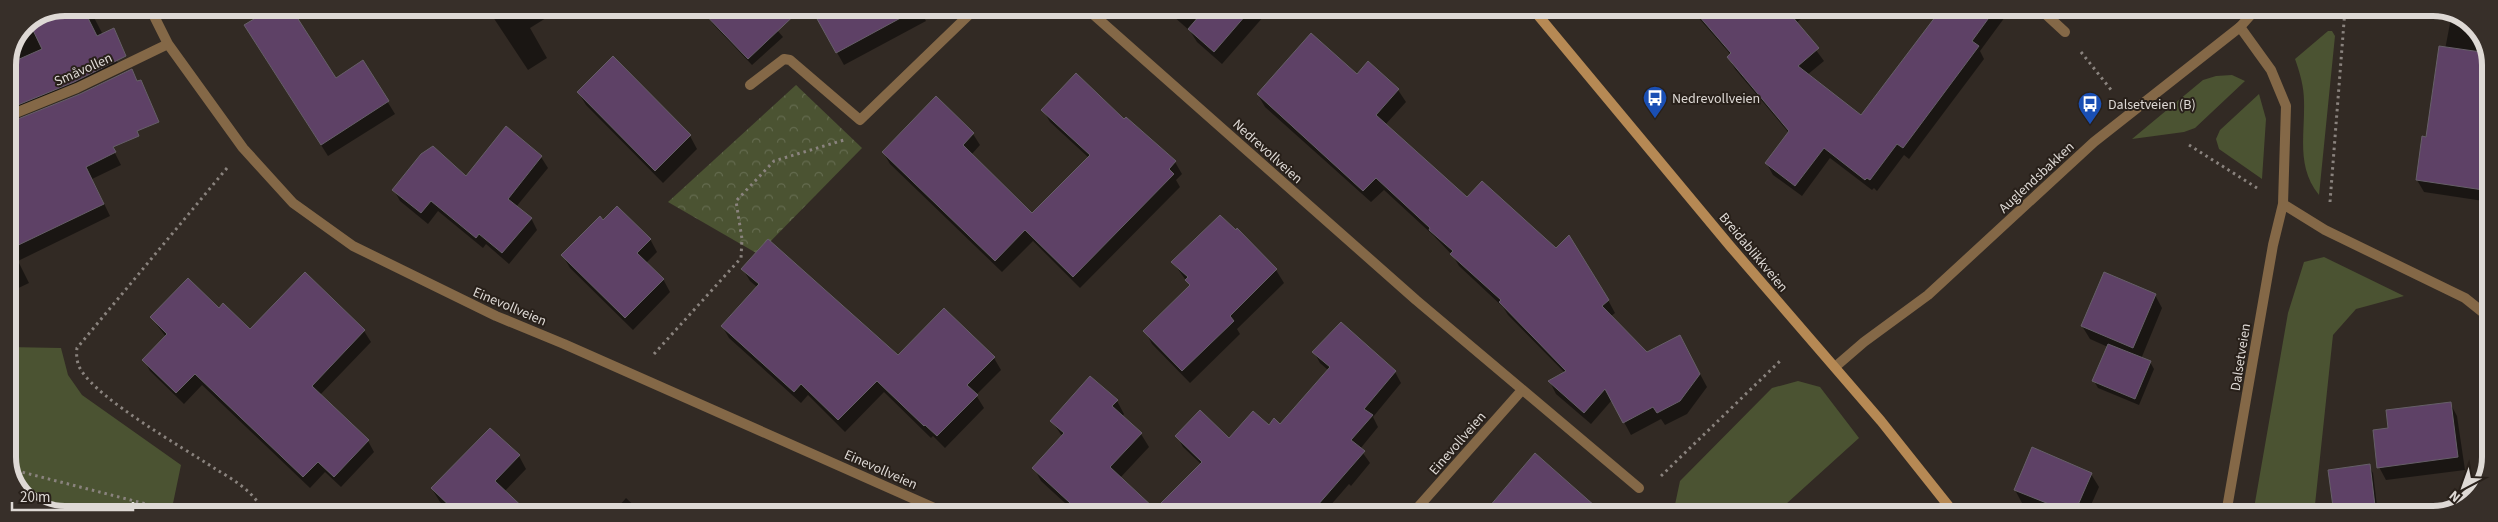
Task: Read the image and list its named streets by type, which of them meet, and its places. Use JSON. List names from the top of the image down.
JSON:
{
  "streets": {
    "main road": ["Breidablikkveien"],
    "street": [
      "Småvollen",
      "Nedrevollveien",
      "Auglendsbakken",
      "Einevollveien",
      "Dalsetveien"
    ]
  },
  "crossings": [
    ["Småvollen", "Einevollveien"],
    ["Nedrevollveien", "Einevollveien"],
    ["Auglendsbakken", "Breidablikkveien"],
    ["Auglendsbakken", "Dalsetveien"]
  ],
  "places": {
    "bus stop": ["Nedrevollveien", "Dalsetveien (B)"]
  },
  "scale_bar": "20 m",
  "north": "bottom left"
}
